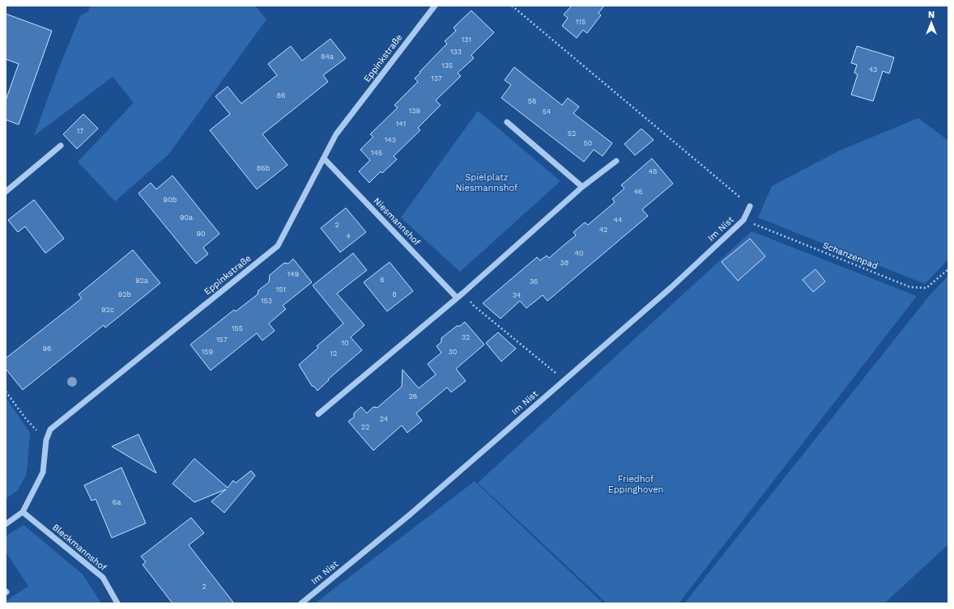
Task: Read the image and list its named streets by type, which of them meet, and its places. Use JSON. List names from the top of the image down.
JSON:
{
  "streets": {
    "street": [
      "Eppinkstraße",
      "Niesmannshof",
      "Im Nist",
      "Bleckmannshof"
    ],
    "path": ["Schanzenpad"]
  },
  "crossings": [
    ["Eppinkstraße", "Niesmannshof"],
    ["Eppinkstraße", "Bleckmannshof"],
    ["Im Nist", "Schanzenpad"]
  ],
  "parks": ["Spielplatz Niesmannshof", "Friedhof Eppinghoven"],
  "house_numbers": [
    "115",
    "131",
    "133",
    "84a",
    "135",
    "43",
    "137",
    "86",
    "56",
    "139",
    "54",
    "141",
    "17",
    "52",
    "143",
    "50",
    "145",
    "86b",
    "48",
    "46",
    "90b",
    "90a",
    "44",
    "2",
    "42",
    "90",
    "4",
    "40",
    "38",
    "149",
    "6",
    "92a",
    "36",
    "151",
    "92b",
    "8",
    "34",
    "153",
    "92c",
    "155",
    "32",
    "157",
    "10",
    "96",
    "159",
    "30",
    "12",
    "26",
    "24",
    "22",
    "6a",
    "2"
  ],
  "north": "top"
}
